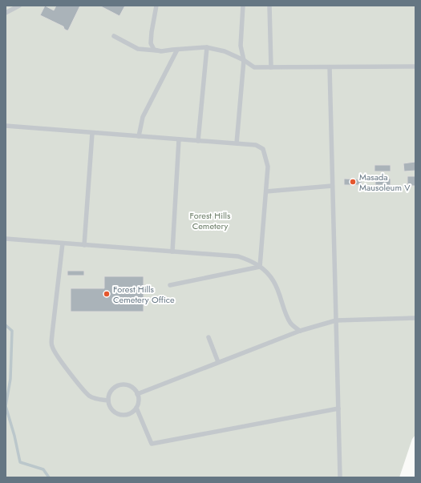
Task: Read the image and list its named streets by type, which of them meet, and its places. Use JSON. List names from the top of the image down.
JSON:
{
  "parks": ["Forest Hills Cemetery"],
  "places": ["Masada Mausoleum V", "Forest Hills Cemetery Office"]
}
